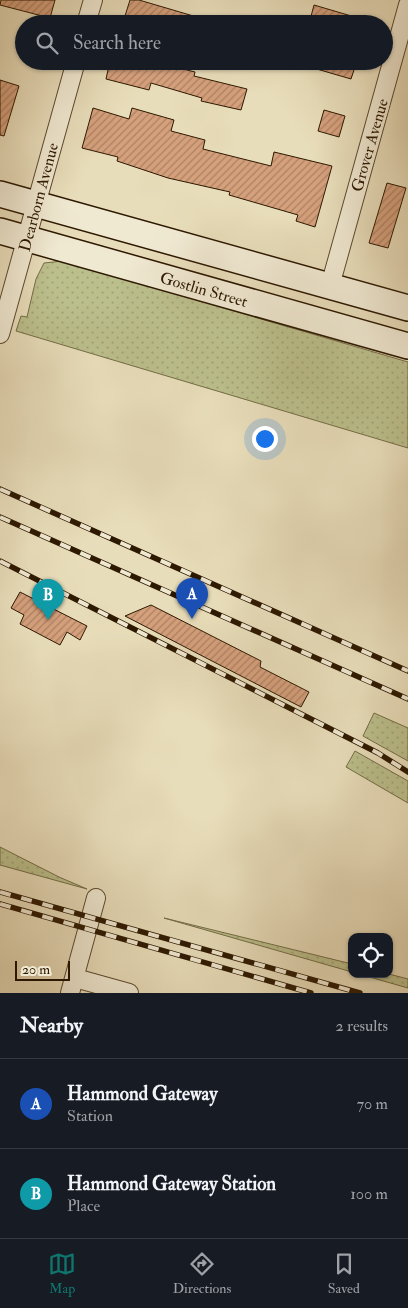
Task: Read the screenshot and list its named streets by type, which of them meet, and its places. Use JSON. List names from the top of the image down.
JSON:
{
  "streets": {
    "main road": ["Gostlin Street"],
    "street": ["Grover Avenue", "Dearborn Avenue"]
  },
  "crossings": [
    ["Dearborn Avenue", "Gostlin Street"]
  ],
  "scale_bar": "20 m",
  "page": {
    "search": "Search here",
    "pins": ["A", "B"],
    "scale": "20 m",
    "heading": ["Nearby", "2 results"],
    "list": [
      {
        "mark": "A",
        "name": "Hammond Gateway",
        "note": "Station",
        "value": "70 m"
      },
      {
        "mark": "B",
        "name": "Hammond Gateway Station",
        "note": "Place",
        "value": "100 m"
      }
    ],
    "nav": ["Map", "Directions", "Saved"]
  }
}
